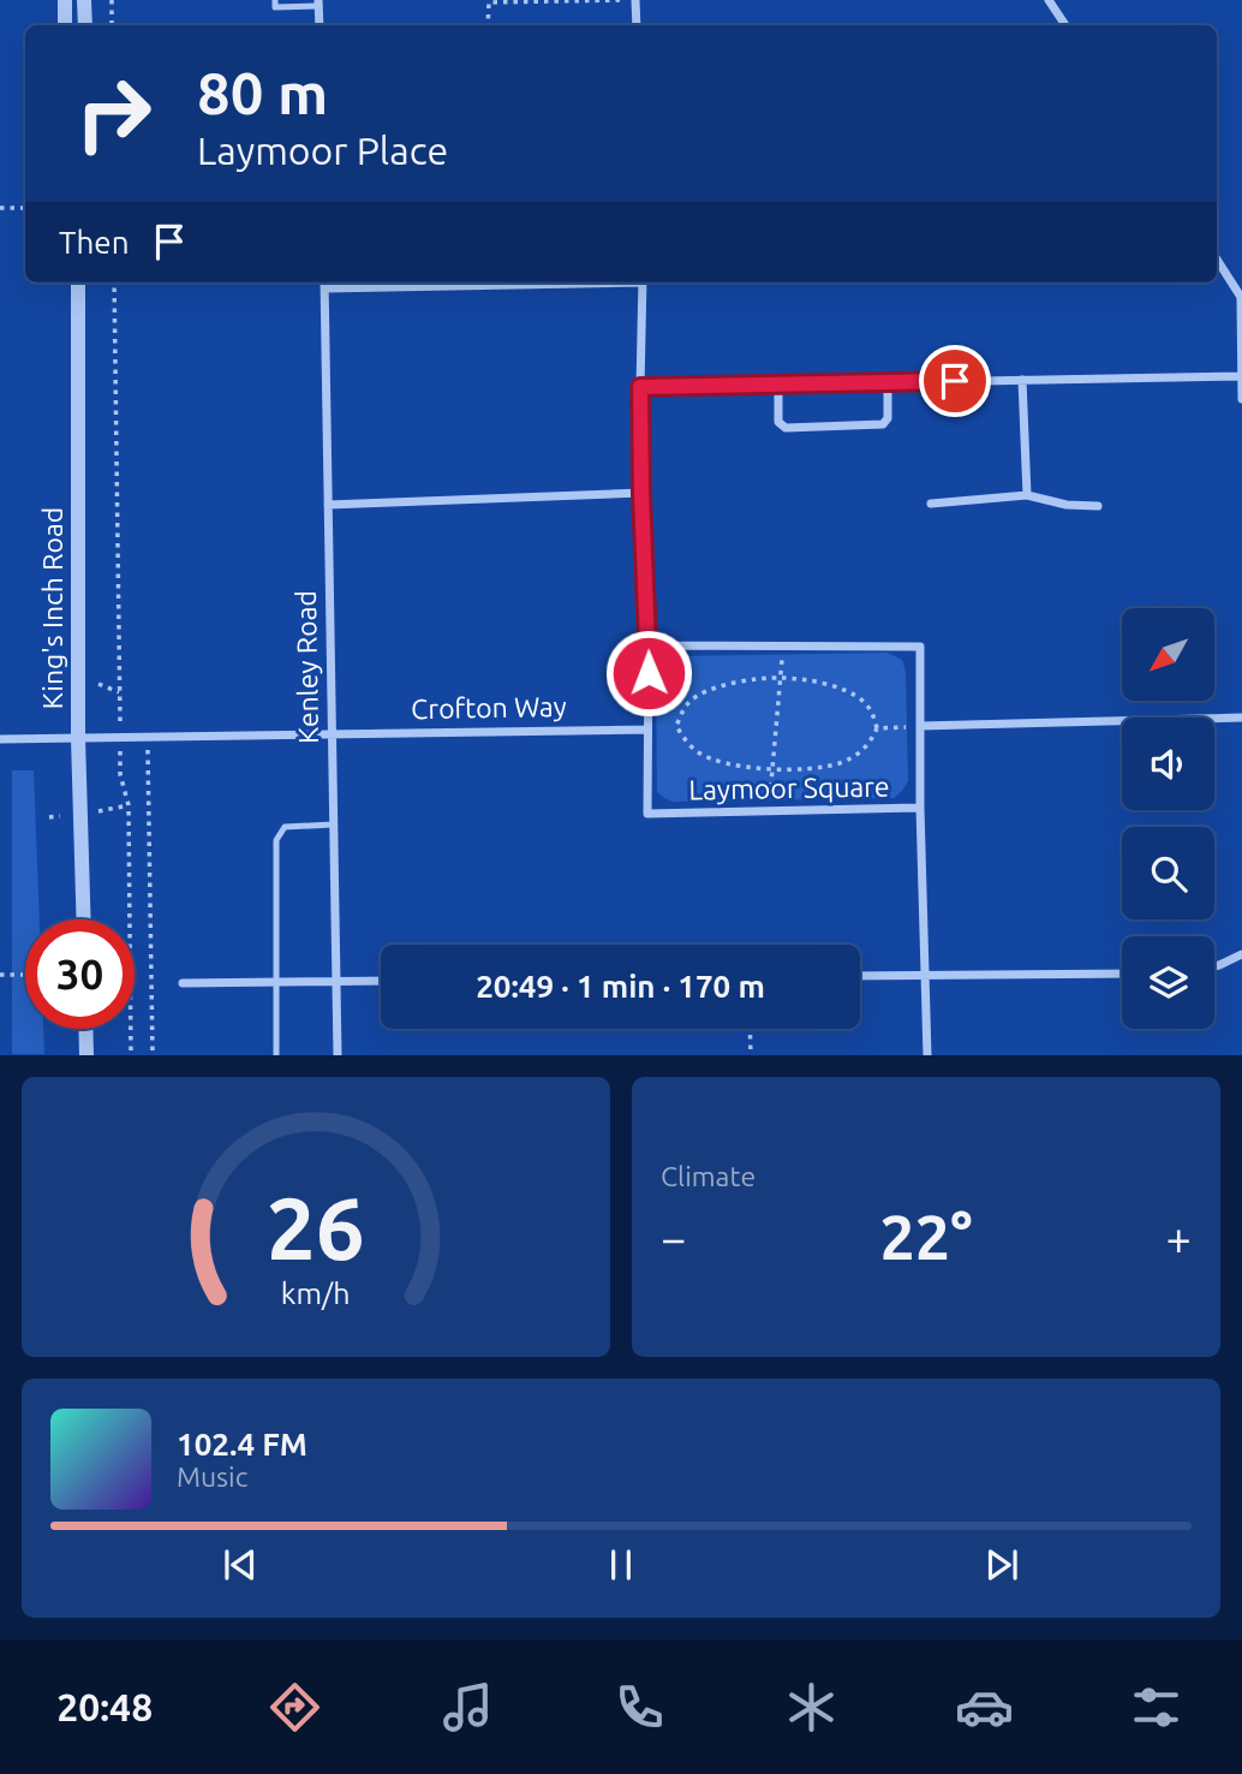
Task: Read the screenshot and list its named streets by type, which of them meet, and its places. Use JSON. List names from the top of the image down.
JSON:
{
  "streets": {
    "street": [
      "King's Inch Road",
      "Kenley Road",
      "Crofton Way",
      "Laymoor Square"
    ]
  },
  "crossings": [
    ["King's Inch Road", "Crofton Way"],
    ["Kenley Road", "Crofton Way"],
    ["Crofton Way", "Laymoor Square"]
  ],
  "north": "bottom left",
  "page": {
    "turn": ["80 m", "Laymoor Place"],
    "then": "Then",
    "limit": "30",
    "trip": "20:49 · 1 min · 170 m",
    "tile": "Climate",
    "heat": ["−", "22°", "+"],
    "song": ["102.4 FM", "Music"],
    "tabs": "20:48",
    "gauge": ["26", "km/h"]
  }
}
